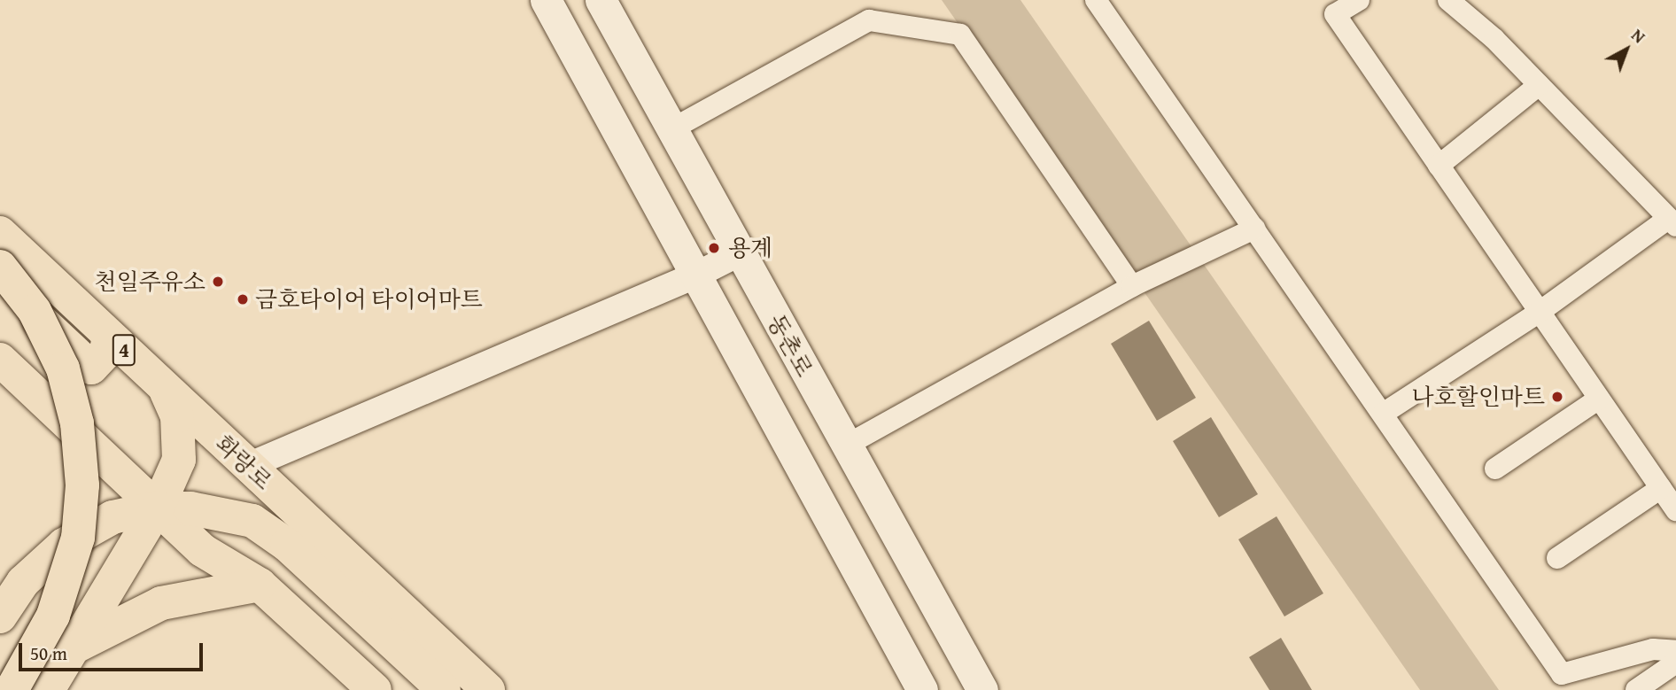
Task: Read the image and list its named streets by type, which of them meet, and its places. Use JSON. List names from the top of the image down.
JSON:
{
  "streets": {
    "main road": ["동촌로", "4", "화랑로"]
  },
  "places": [
    "용계",
    "천일주유소",
    "금호타이어 타이어마트",
    "나호할인마트"
  ],
  "scale_bar": "50 m",
  "north": "top right"
}
